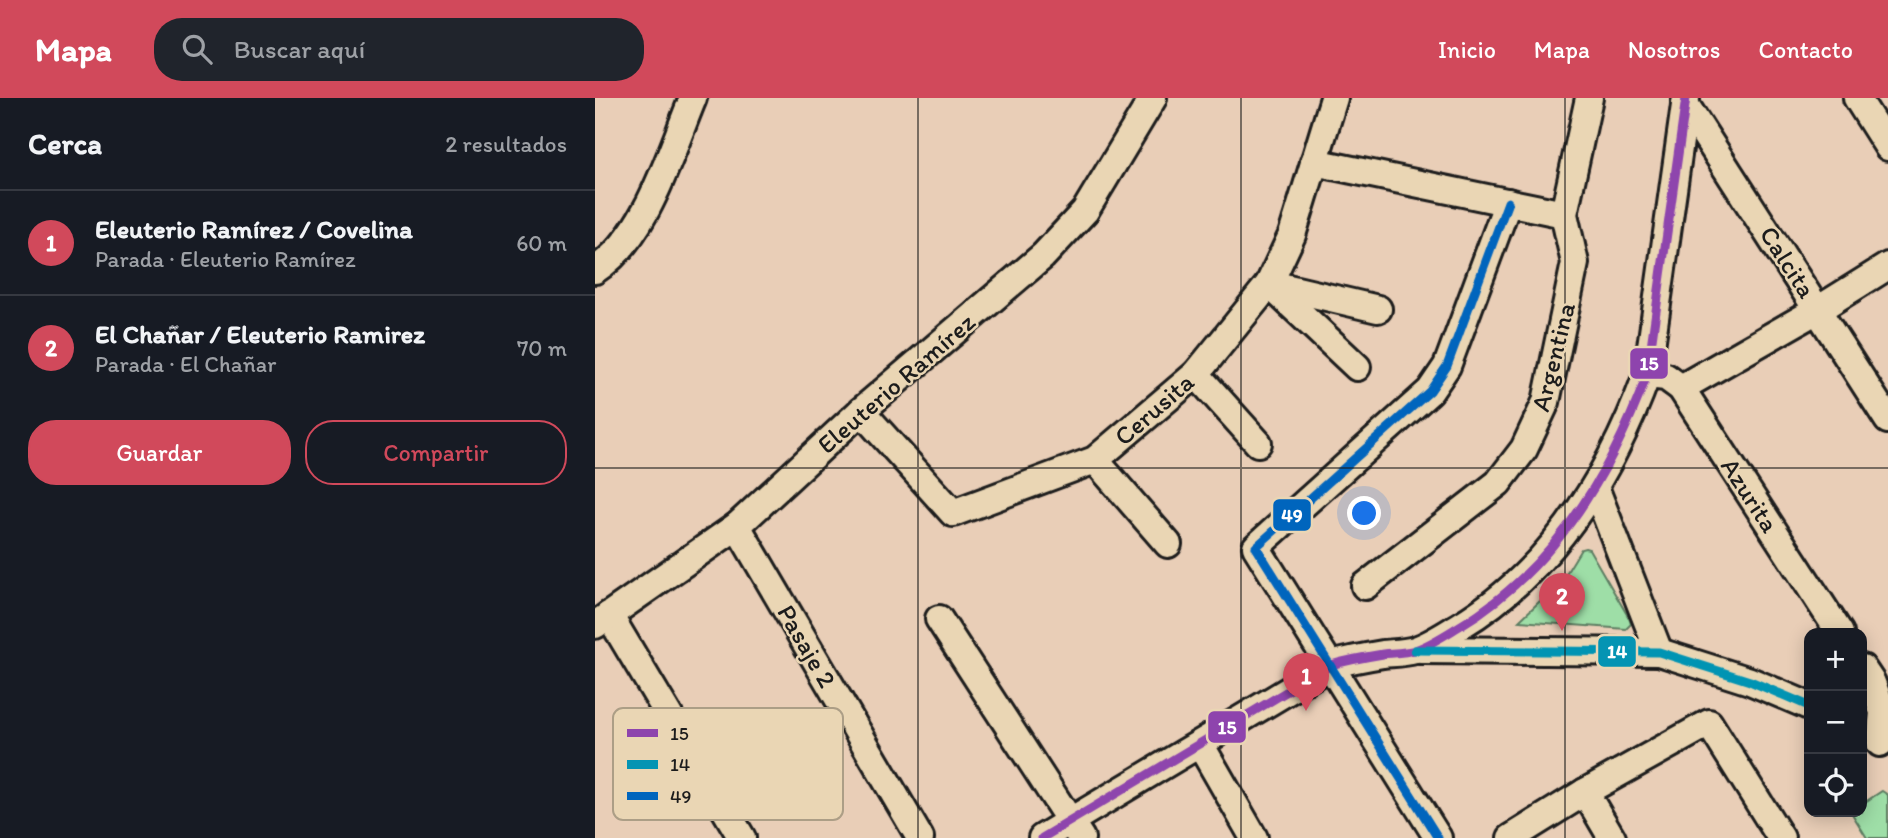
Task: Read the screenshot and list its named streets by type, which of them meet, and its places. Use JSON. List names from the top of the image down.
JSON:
{
  "streets": {
    "street": [
      "Calcita",
      "Argentina",
      "Eleuterio Ramírez",
      "Cerusita",
      "Azurita",
      "Pasaje 2"
    ]
  },
  "crossings": [
    ["Eleuterio Ramírez", "Cerusita"],
    ["Eleuterio Ramírez", "Pasaje 2"]
  ],
  "lines": ["transit line 15", "transit line 49", "transit line 14"],
  "legend": ["15", "14", "49"],
  "page": {
    "header": "Mapa",
    "search": "Buscar aquí",
    "nav": [
      "Inicio",
      "Mapa",
      "Nosotros",
      "Contacto"
    ],
    "heading": ["Cerca", "2 resultados"],
    "list": [
      {
        "mark": "1",
        "name": "Eleuterio Ramírez / Covelina",
        "note": "Parada · Eleuterio Ramírez",
        "value": "60 m"
      },
      {
        "mark": "2",
        "name": "El Chañar / Eleuterio Ramirez",
        "note": "Parada · El Chañar",
        "value": "70 m"
      }
    ],
    "buttons": ["Guardar", "Compartir"],
    "pins": ["2", "1"],
    "map_buttons": ["+", "−"]
  }
}
